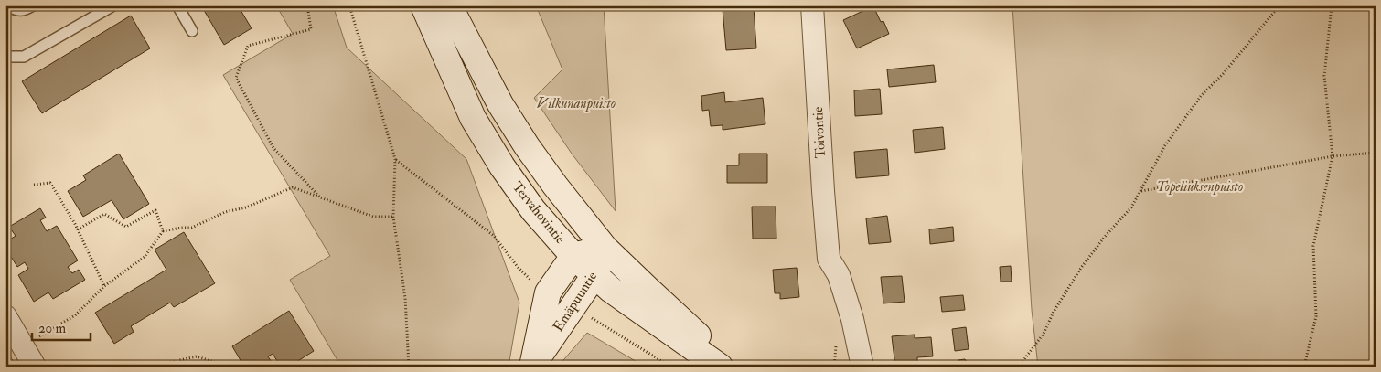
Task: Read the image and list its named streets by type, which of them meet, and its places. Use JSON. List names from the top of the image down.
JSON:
{
  "streets": {
    "main road": ["Tervahovintie", "Emäpuuntie"],
    "street": ["Toivontie"]
  },
  "crossings": [
    ["Tervahovintie", "Emäpuuntie"]
  ],
  "parks": ["Vilkunanpuisto", "Topeliuksenpuisto"],
  "scale_bar": "20 m"
}
